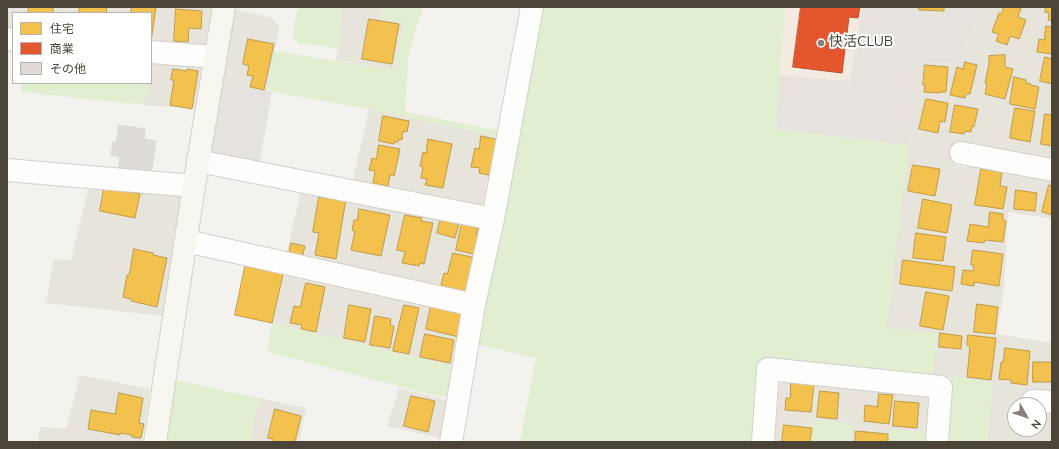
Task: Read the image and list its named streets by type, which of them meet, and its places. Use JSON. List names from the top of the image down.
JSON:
{
  "places": ["快活CLUB"],
  "legend": ["住宅", "商業", "その他"],
  "north": "bottom right"
}
